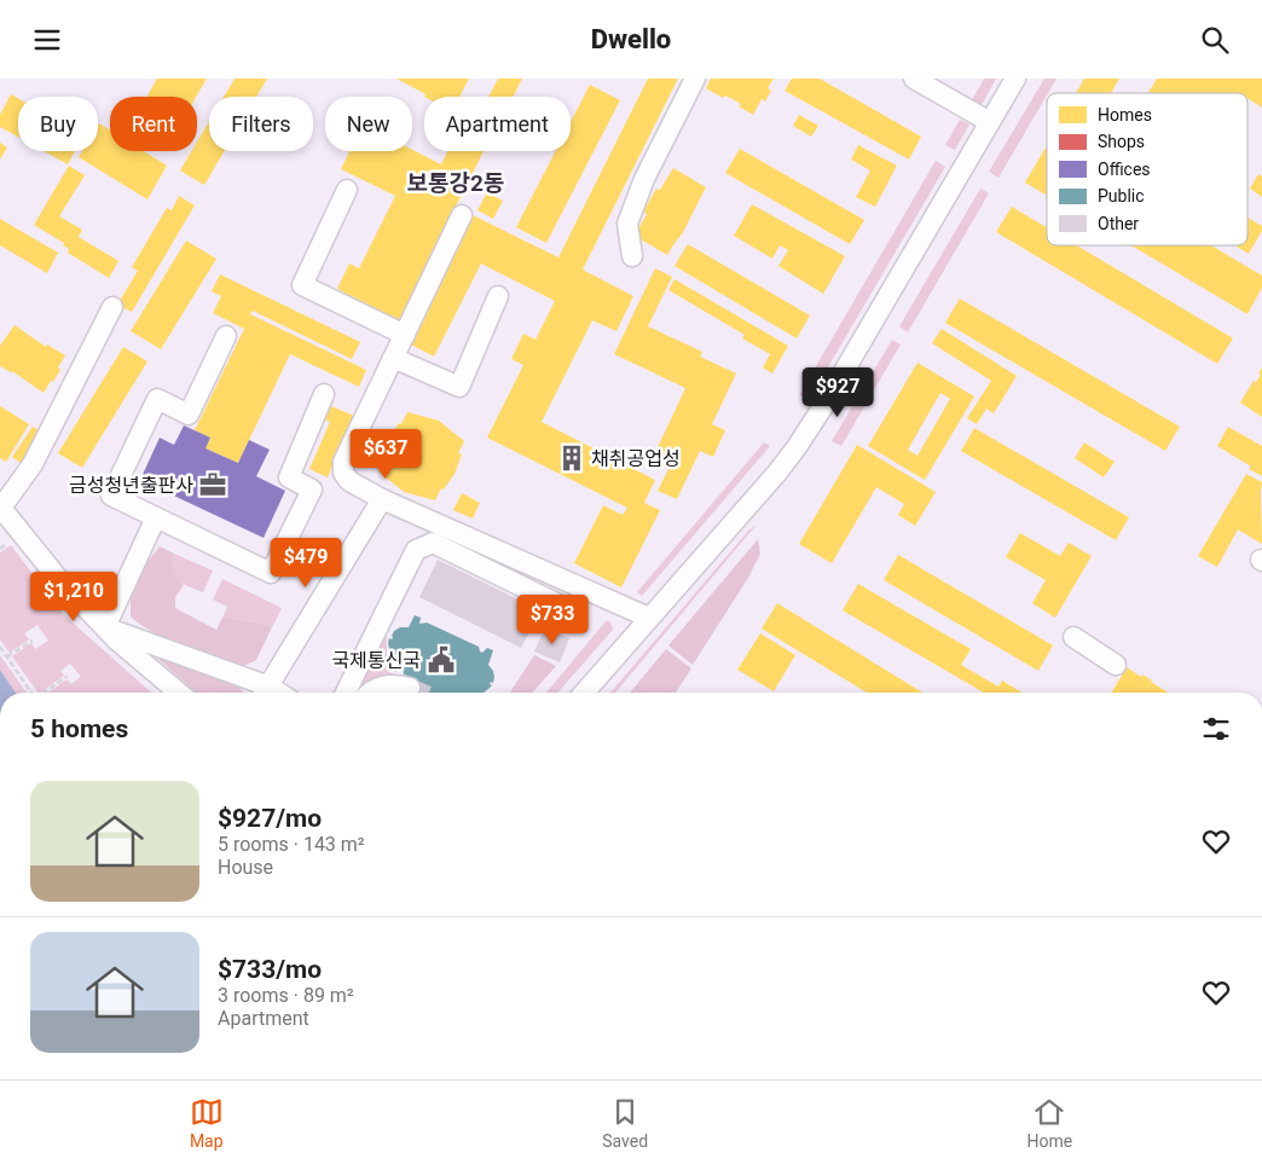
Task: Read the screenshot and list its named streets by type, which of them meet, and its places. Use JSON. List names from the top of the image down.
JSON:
{
  "districts": ["보통강2동"],
  "places": {
    "building": ["채취공업성"],
    "office": ["금성청년출판사"],
    "public building": ["국제통신국"]
  },
  "legend": [
    "Homes",
    "Shops",
    "Offices",
    "Public",
    "Other"
  ],
  "page": {
    "header": "Dwello",
    "chip": [
      "Buy",
      "Rent",
      "Filters",
      "New",
      "Apartment"
    ],
    "price": [
      "$927",
      "$637",
      "$479",
      "$1,210",
      "$733"
    ],
    "heading": "5 homes",
    "list": [
      {
        "name": "$927/mo",
        "note": "5 rooms · 143 m² · House"
      },
      {
        "name": "$733/mo",
        "note": "3 rooms · 89 m² · Apartment"
      }
    ],
    "tabs": ["Map", "Saved", "Home"]
  }
}
